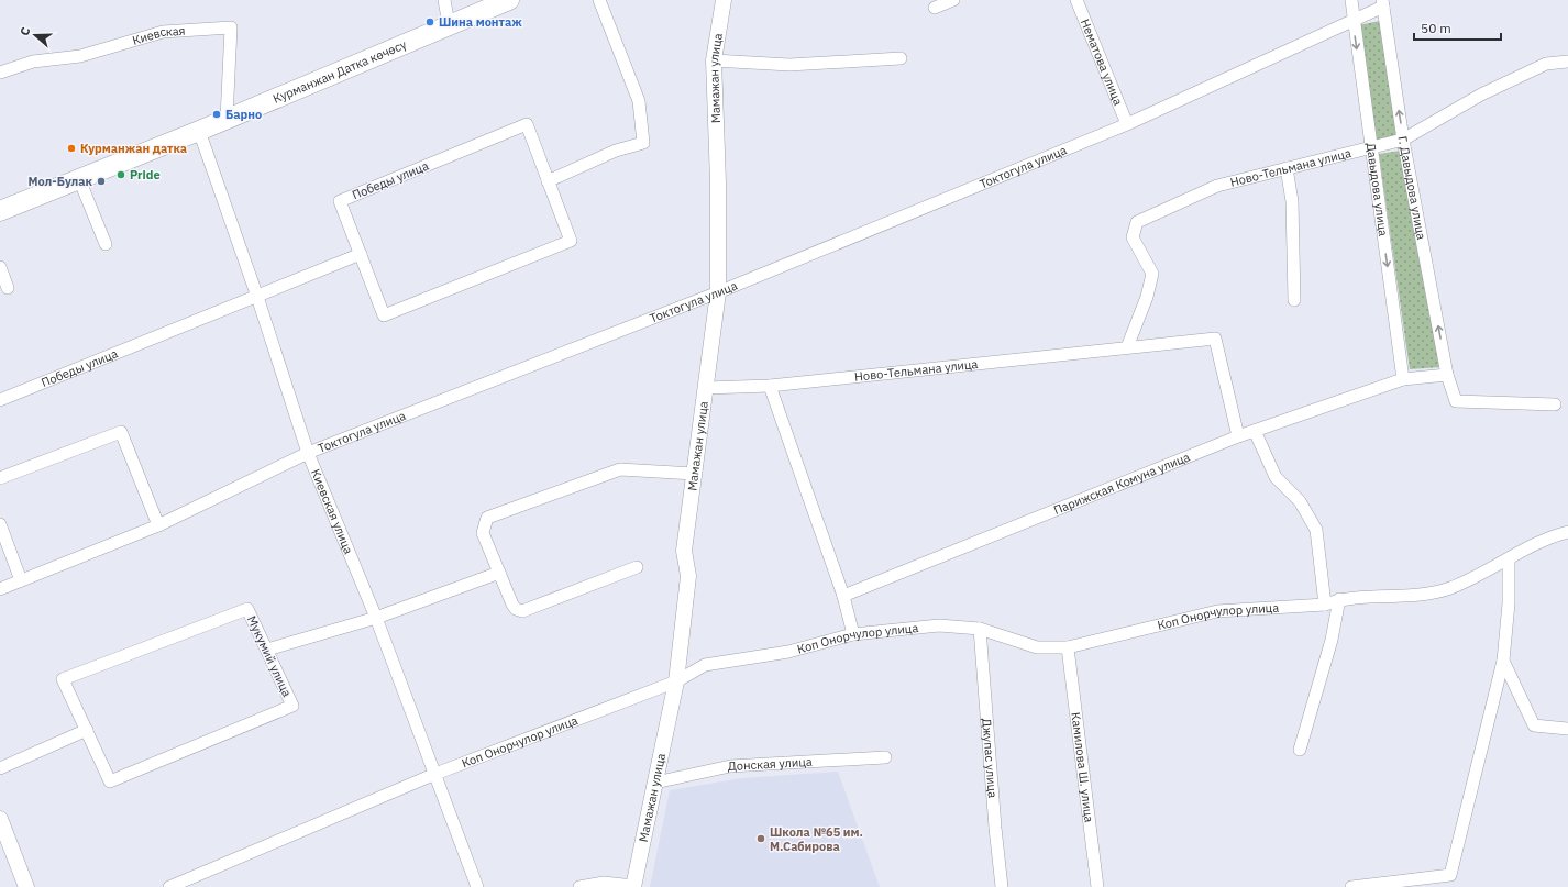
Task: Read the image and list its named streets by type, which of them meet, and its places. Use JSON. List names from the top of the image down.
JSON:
{
  "streets": {
    "main road": ["Курманжан Датка көчөсү"],
    "street": [
      "Киевская",
      "Нематова улица",
      "Мамажан улица",
      "Токтогула улица",
      "Ново-Тельмана улица",
      "Победы улица",
      "Г. Давыдова улица",
      "Давыдова улица",
      "Парижская Комуна улица",
      "Киевская улица",
      "Коп Онорчулор улица",
      "Мукумий улица",
      "Джупас улица",
      "Донская улица",
      "Камилова Ш. улица"
    ]
  },
  "crossings": [
    ["Киевская", "Курманжан Датка көчөсү"],
    ["Нематова улица", "Токтогула улица"],
    ["Курманжан Датка көчөсү", "Киевская улица"],
    ["Мамажан улица", "Токтогула улица"],
    ["Мамажан улица", "Ново-Тельмана улица"],
    ["Мамажан улица", "Коп Онорчулор улица"],
    ["Мамажан улица", "Донская улица"],
    ["Токтогула улица", "Г. Давыдова улица"],
    ["Токтогула улица", "Давыдова улица"],
    ["Токтогула улица", "Киевская улица"],
    ["Ново-Тельмана улица", "Г. Давыдова улица"],
    ["Ново-Тельмана улица", "Давыдова улица"],
    ["Ново-Тельмана улица", "Парижская Комуна улица"],
    ["Победы улица", "Киевская улица"],
    ["Г. Давыдова улица", "Парижская Комуна улица"],
    ["Давыдова улица", "Парижская Комуна улица"],
    ["Киевская улица", "Коп Онорчулор улица"],
    ["Коп Онорчулор улица", "Джупас улица"],
    ["Коп Онорчулор улица", "Камилова Ш. улица"]
  ],
  "one_way": ["Г. Давыдова улица"],
  "places": [
    "Шина монтаж",
    "Барно",
    "Курманжан датка",
    "Pride",
    "Мол-Булак",
    "Школа №65 им. М.Сабирова"
  ],
  "scale_bar": "50 m",
  "north": "left"
}
